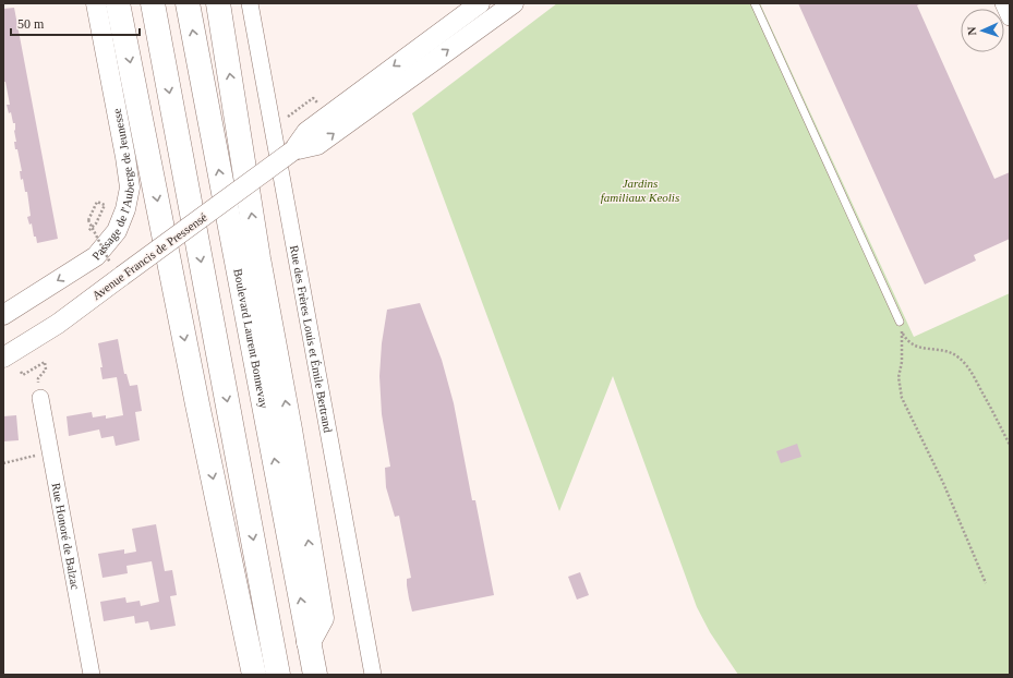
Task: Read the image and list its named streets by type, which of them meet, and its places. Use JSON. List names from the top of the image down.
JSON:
{
  "streets": {
    "highway": ["Boulevard Laurent Bonnevay"],
    "street": [
      "Passage de l'Auberge de Jeunesse",
      "Avenue Francis de Pressensé",
      "Rue des Frères Louis et Émile Bertrand",
      "Rue Honoré de Balzac"
    ]
  },
  "one_way": ["Passage de l'Auberge de Jeunesse"],
  "parks": ["Jardins familiaux Keolis"],
  "scale_bar": "50 m",
  "north": "left"
}
